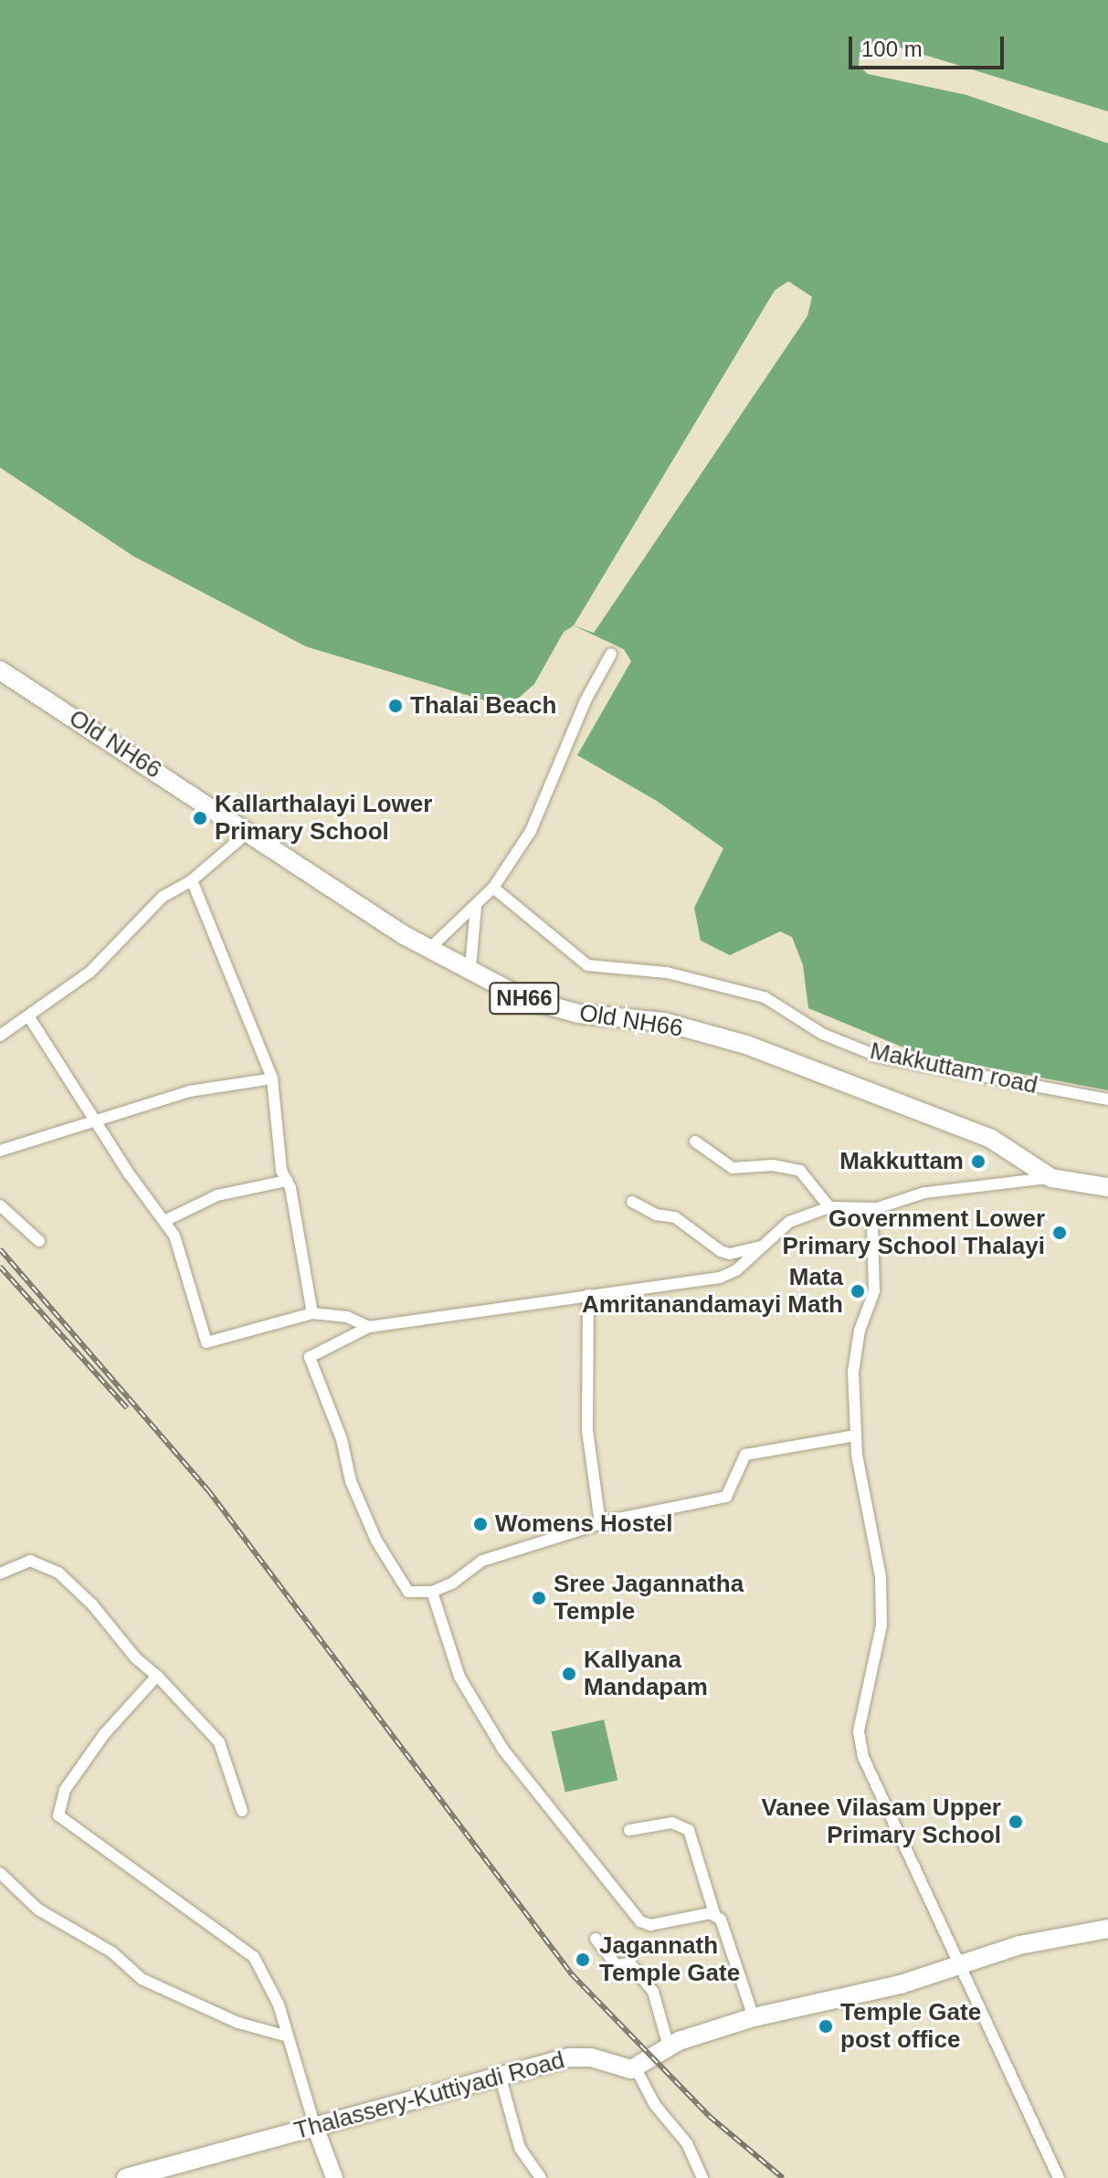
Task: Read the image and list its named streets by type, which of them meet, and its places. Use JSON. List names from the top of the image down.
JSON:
{
  "streets": {
    "main road": ["Old NH66", "NH66", "Thalassery-Kuttiyadi Road"],
    "street": ["Makkuttam road"]
  },
  "places": [
    "Thalai Beach",
    "Kallarthalayi Lower Primary School",
    "Makkuttam",
    "Government Lower Primary School Thalayi",
    "Mata Amritanandamayi Math",
    "Womens Hostel",
    "Sree Jagannatha Temple",
    "Kallyana Mandapam",
    "Vanee Vilasam Upper Primary School",
    "Jagannath Temple Gate",
    "Temple Gate post office"
  ],
  "scale_bar": "100 m"
}
